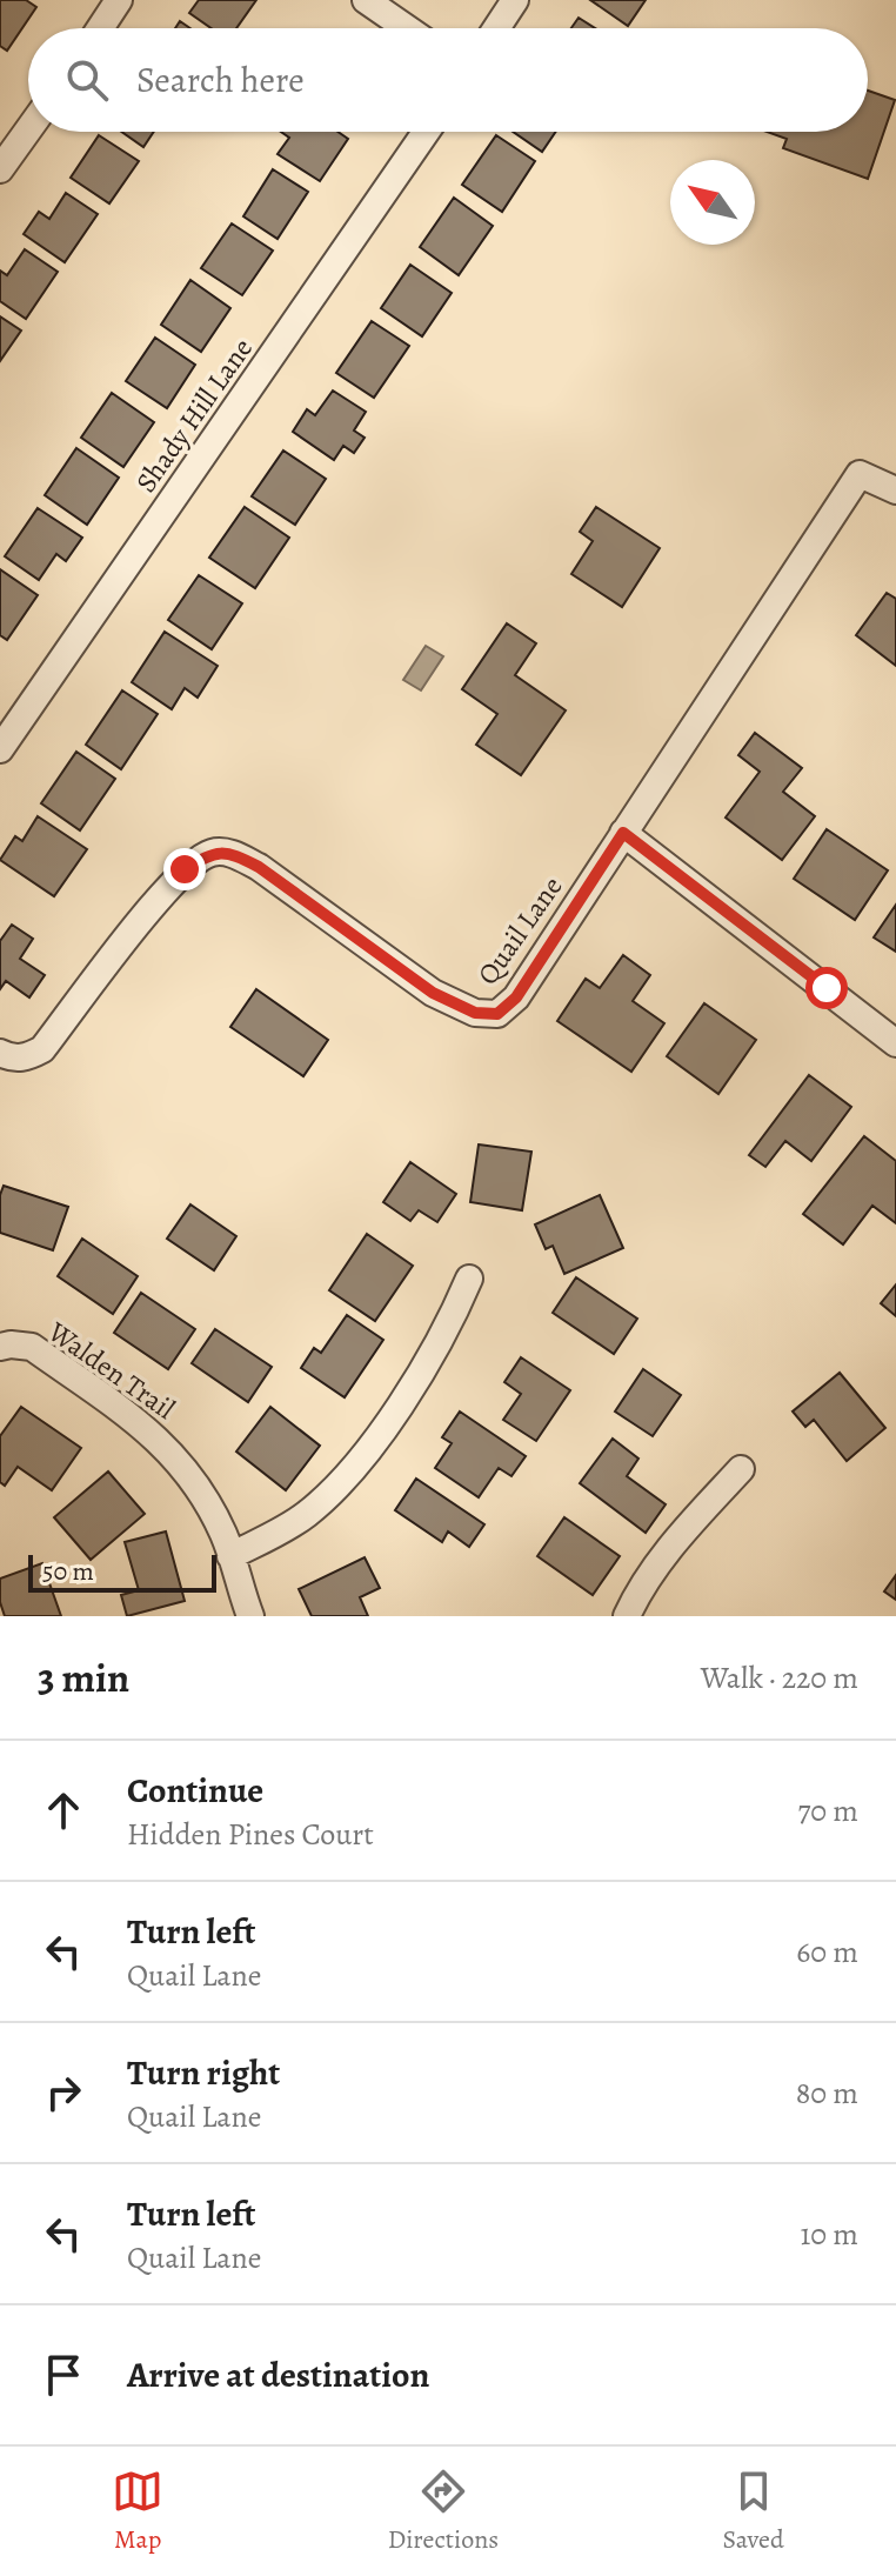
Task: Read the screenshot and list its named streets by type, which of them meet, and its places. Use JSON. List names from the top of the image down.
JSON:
{
  "streets": {
    "street": ["Shady Hill Lane", "Quail Lane", "Walden Trail"]
  },
  "scale_bar": "50 m",
  "north": "top left",
  "page": {
    "search": "Search here",
    "scale": "50 m",
    "heading": ["3 min", "Walk · 220 m"],
    "list": [
      ["Continue", "Hidden Pines Court", "70 m"],
      ["Turn left", "Quail Lane", "60 m"],
      ["Turn right", "Quail Lane", "80 m"],
      ["Turn left", "Quail Lane", "10 m"],
      "Arrive at destination"
    ],
    "nav": ["Map", "Directions", "Saved"]
  }
}
